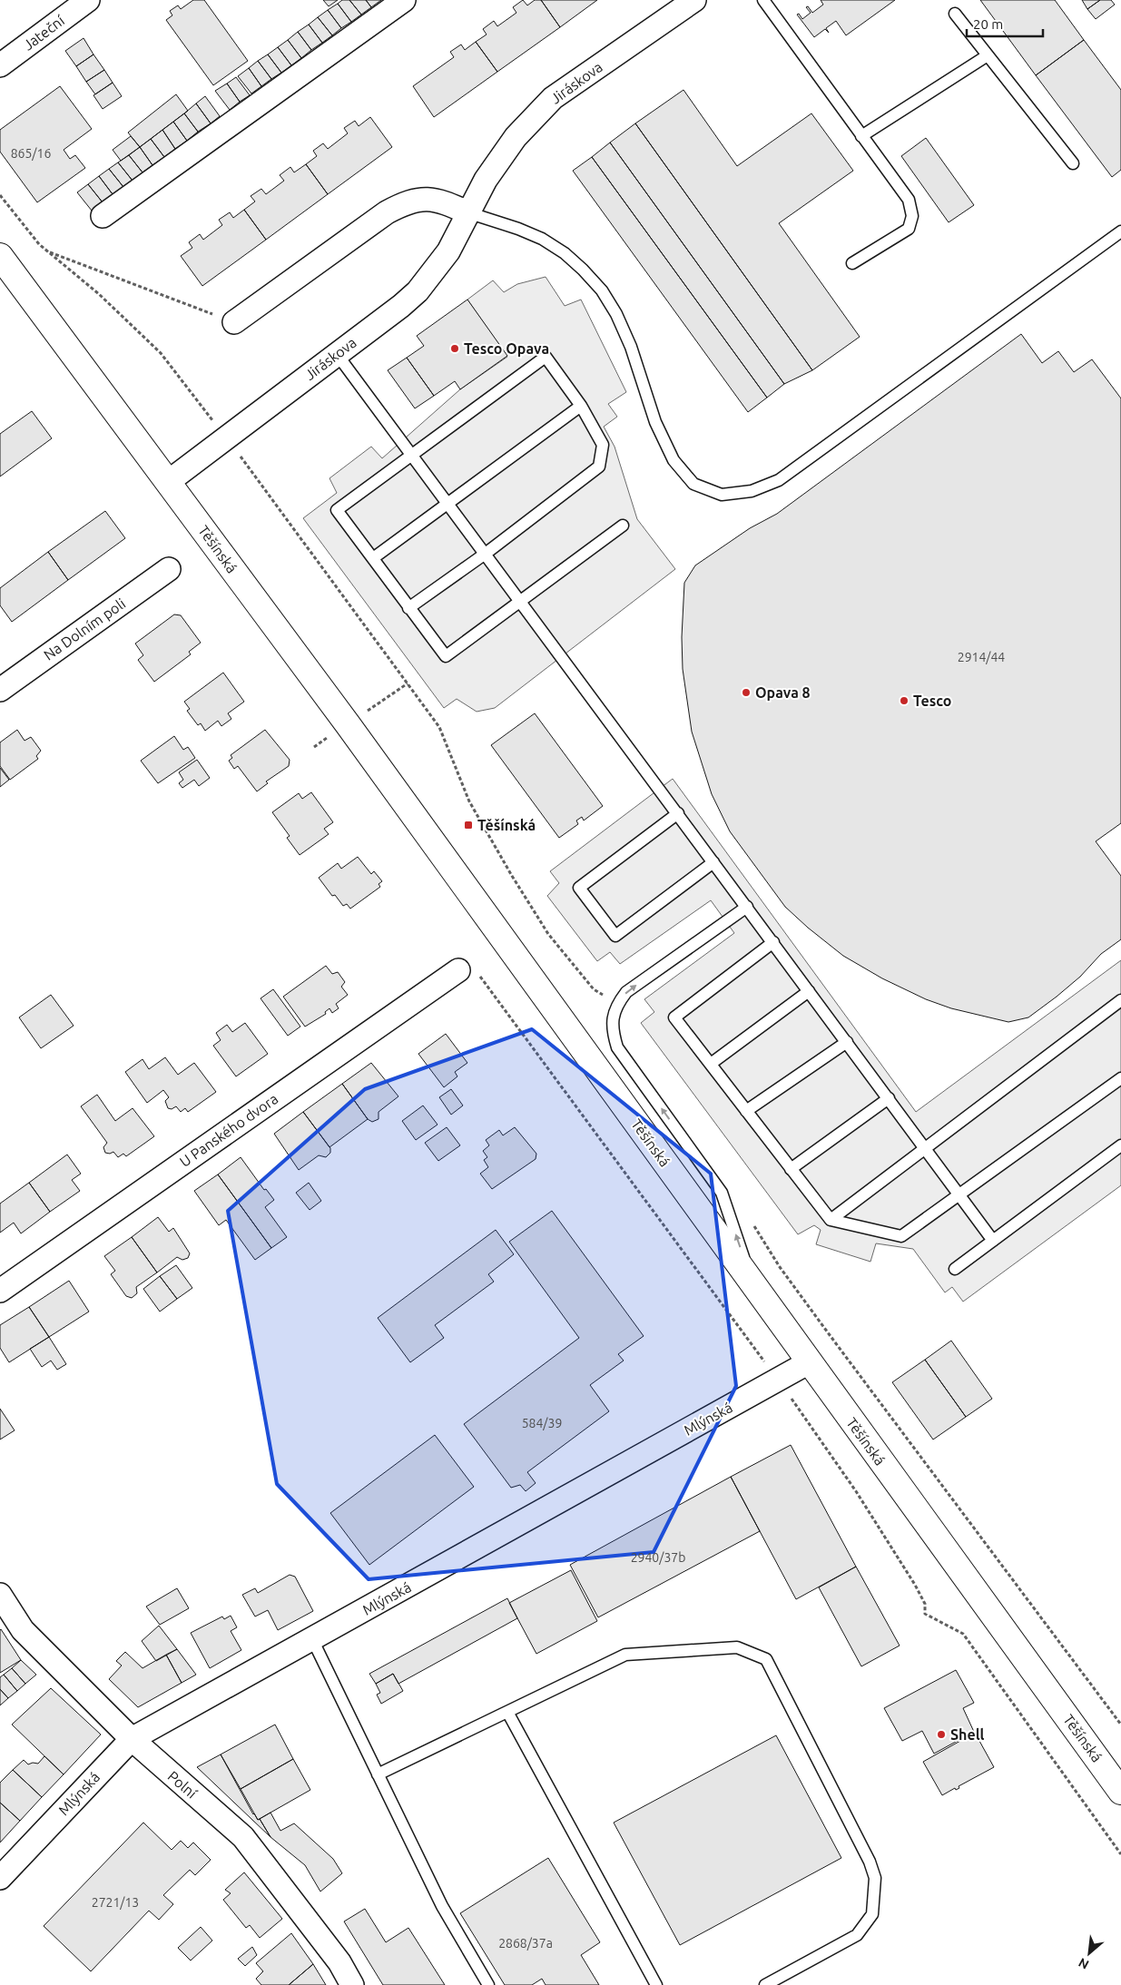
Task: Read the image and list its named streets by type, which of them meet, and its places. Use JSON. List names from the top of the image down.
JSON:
{
  "streets": {
    "street": [
      "Jateční",
      "Jiráskova",
      "Těšínská",
      "Na Dolním poli",
      "U Panského dvora",
      "Mlýnská",
      "Polní"
    ]
  },
  "crossings": [
    ["Jiráskova", "Těšínská"],
    ["Těšínská", "Mlýnská"],
    ["Mlýnská", "Polní"]
  ],
  "places": {
    "other": [
      "Tesco Opava",
      "Opava 8",
      "Tesco",
      "Shell"
    ],
    "transit": ["Těšínská"]
  },
  "house_numbers": [
    "865/16",
    "2914/44",
    "584/39",
    "2940/37b",
    "2721/13",
    "2868/37a"
  ],
  "scale_bar": "20 m",
  "north": "bottom left"
}
